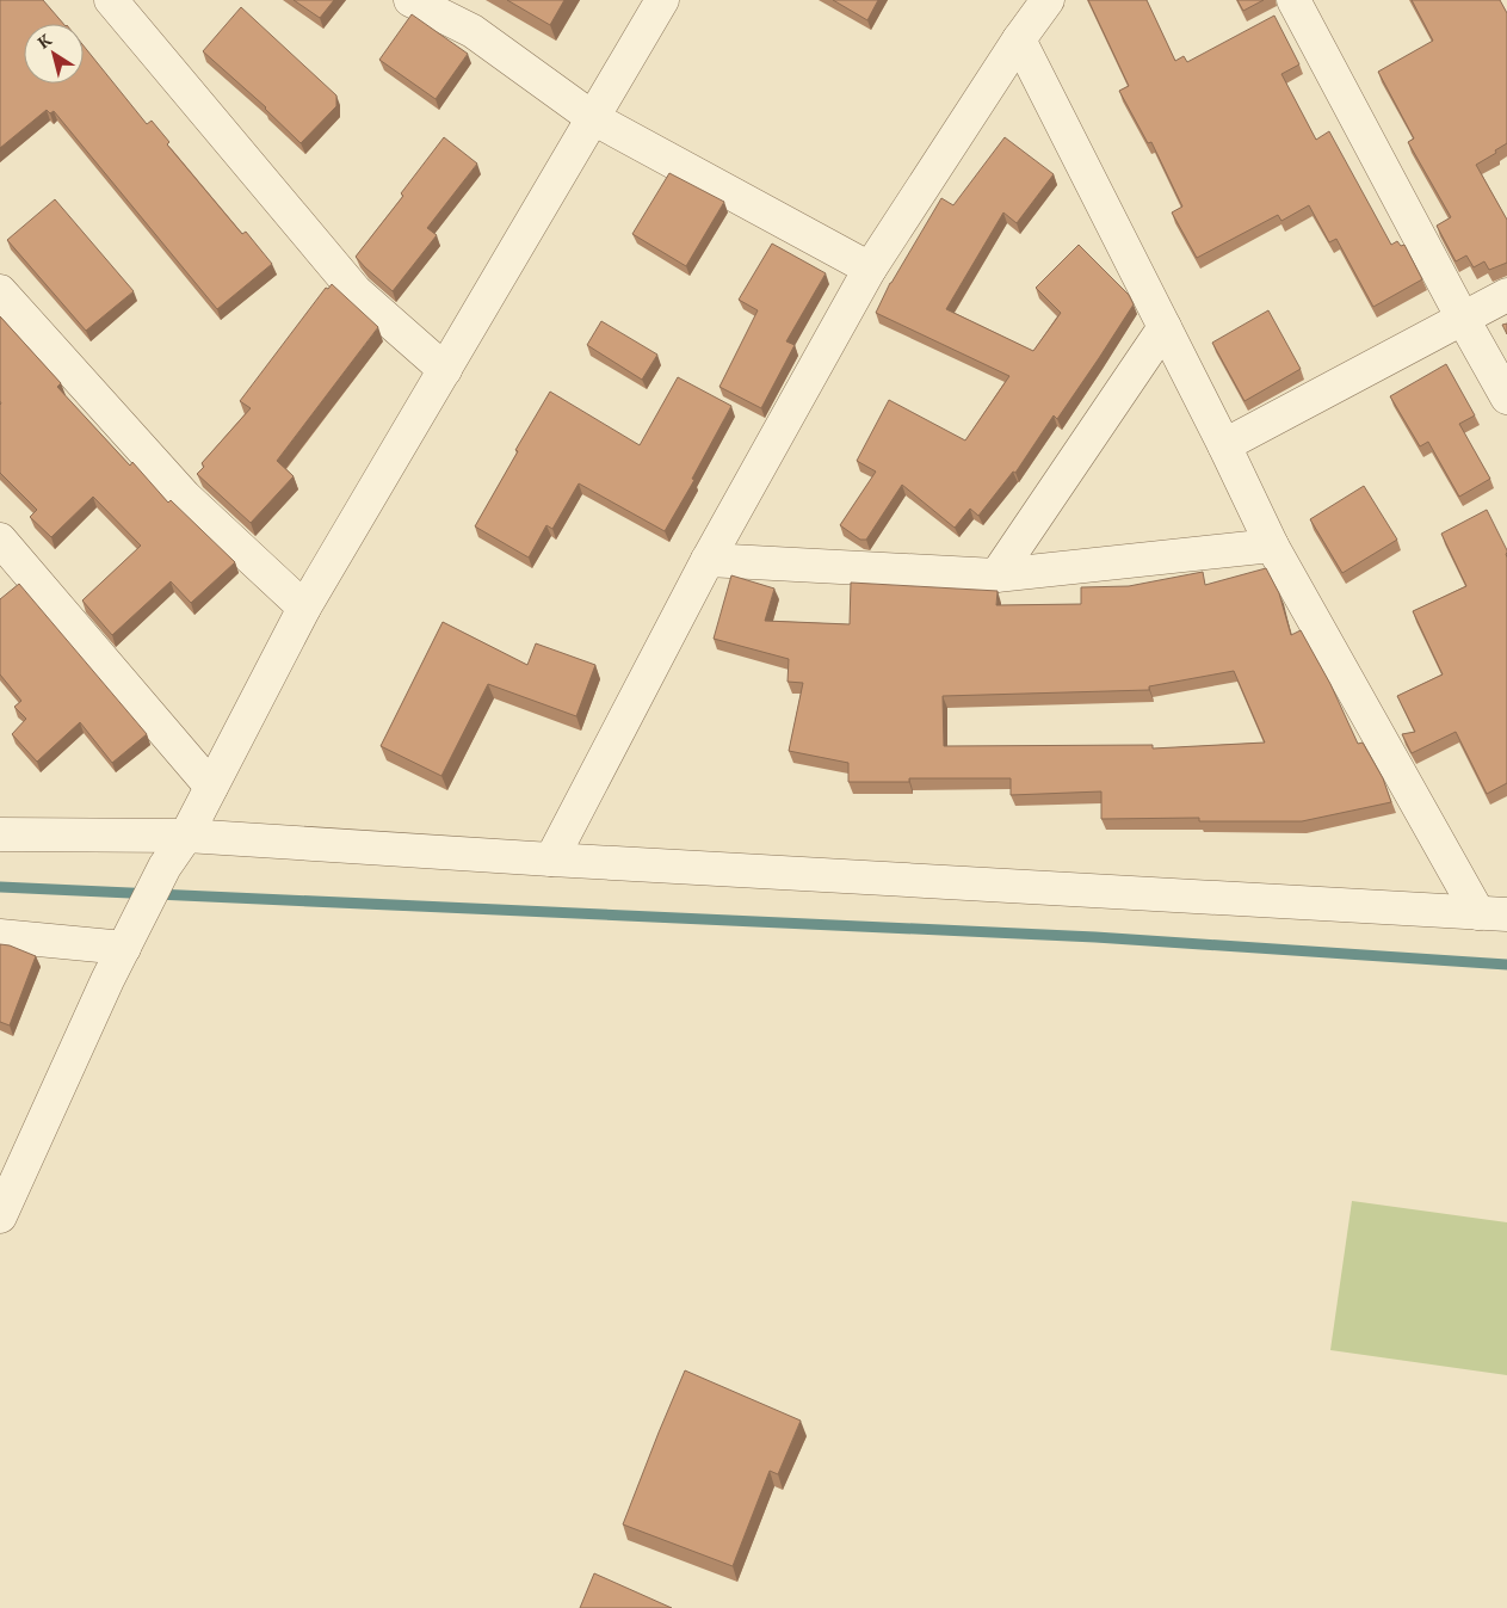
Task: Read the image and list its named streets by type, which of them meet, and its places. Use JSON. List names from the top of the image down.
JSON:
{
  "north": "top left"
}
